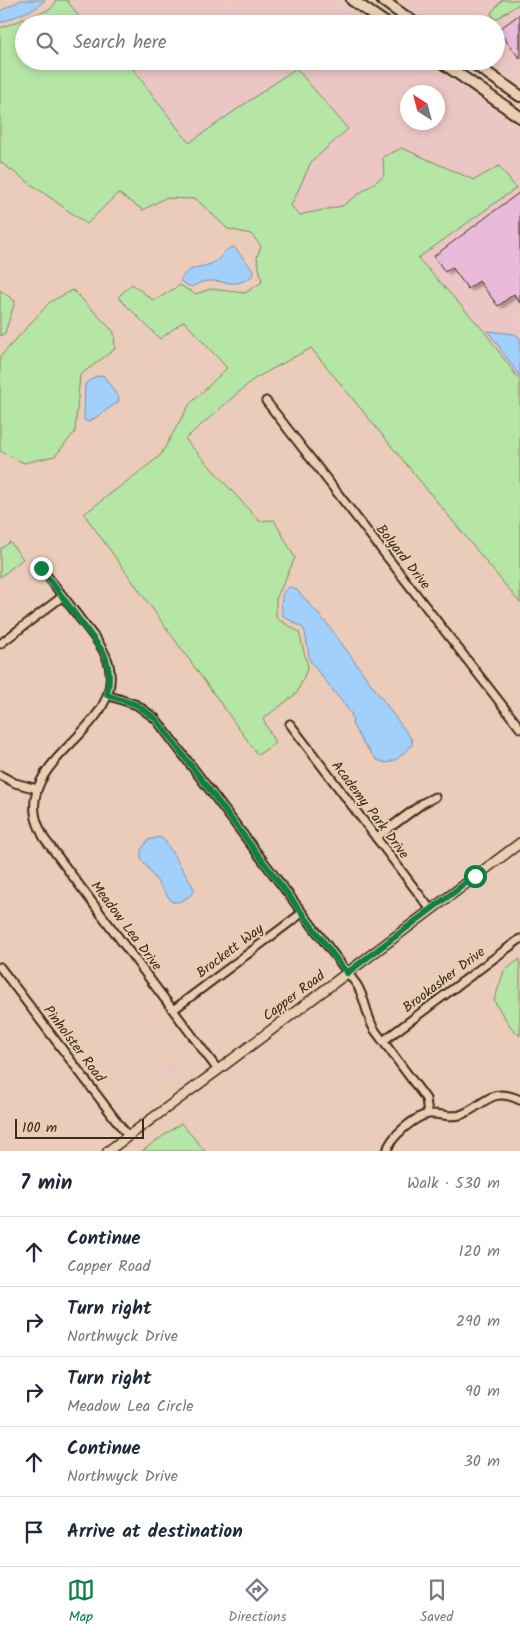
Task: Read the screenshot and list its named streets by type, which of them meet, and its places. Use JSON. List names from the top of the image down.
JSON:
{
  "streets": {
    "street": [
      "Bolyard Drive",
      "Academy Park Drive",
      "Meadow Lea Drive",
      "Brockett Way",
      "Brookasher Drive",
      "Capper Road",
      "Pinholster Road"
    ]
  },
  "crossings": [
    ["Academy Park Drive", "Capper Road"],
    ["Meadow Lea Drive", "Brockett Way"],
    ["Meadow Lea Drive", "Capper Road"],
    ["Capper Road", "Pinholster Road"]
  ],
  "scale_bar": "100 m",
  "north": "top left",
  "page": {
    "search": "Search here",
    "scale": "100 m",
    "heading": ["7 min", "Walk · 530 m"],
    "list": [
      ["Continue", "Capper Road", "120 m"],
      ["Turn right", "Northwyck Drive", "290 m"],
      ["Turn right", "Meadow Lea Circle", "90 m"],
      ["Continue", "Northwyck Drive", "30 m"],
      "Arrive at destination"
    ],
    "nav": ["Map", "Directions", "Saved"]
  }
}
